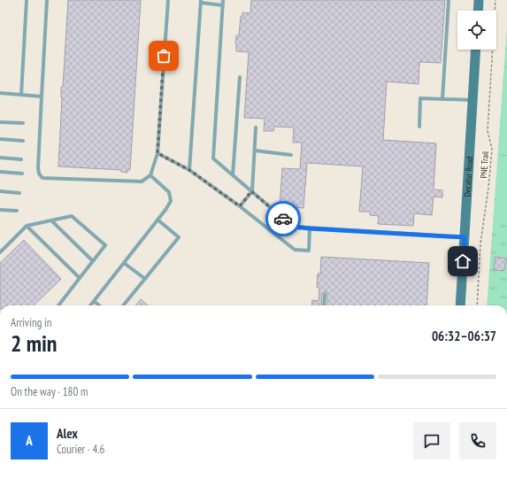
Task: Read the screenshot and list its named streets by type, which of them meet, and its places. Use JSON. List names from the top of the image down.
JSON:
{
  "streets": {
    "street": ["Decatur Road"],
    "path": ["PNE Trail"]
  },
  "page": {
    "heading": ["2 min", "Arriving in", "06:32–06:37"],
    "panel": ["Alex", "Courier · 4.6"],
    "bar": "On the way · 180 m",
    "round": "A"
  }
}
